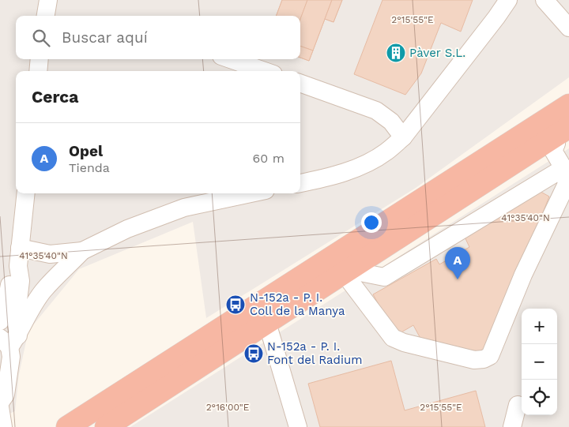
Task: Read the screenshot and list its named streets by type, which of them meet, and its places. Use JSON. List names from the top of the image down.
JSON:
{
  "places": {
    "building": ["Pàver S.L."],
    "bus stop": ["N-152a - P. I. Coll de la Manya", "N-152a - P. I. Font del Radium"]
  },
  "page": {
    "search": "Buscar aquí",
    "heading": "Cerca",
    "list": [
      {
        "mark": "A",
        "name": "Opel",
        "note": "Tienda",
        "value": "60 m"
      }
    ],
    "pins": "A",
    "map_buttons": ["+", "−"]
  },
  "coordinates": ["2°15'55\"E", "41°35'40\"N", "2°16'00\"E"]
}
